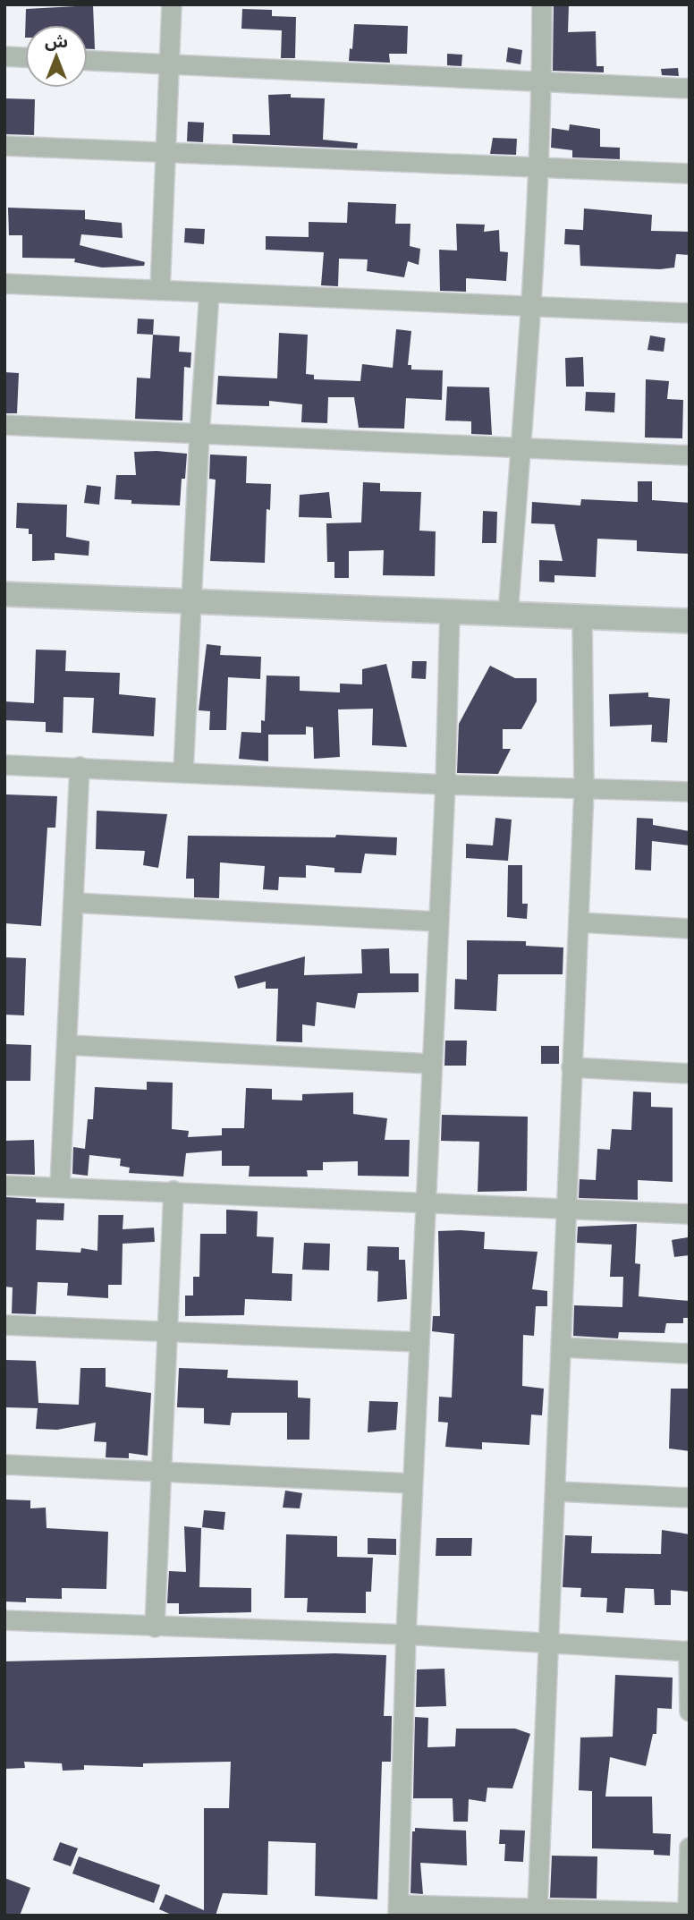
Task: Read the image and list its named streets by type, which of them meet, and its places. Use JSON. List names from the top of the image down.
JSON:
{
  "north": "top"
}
